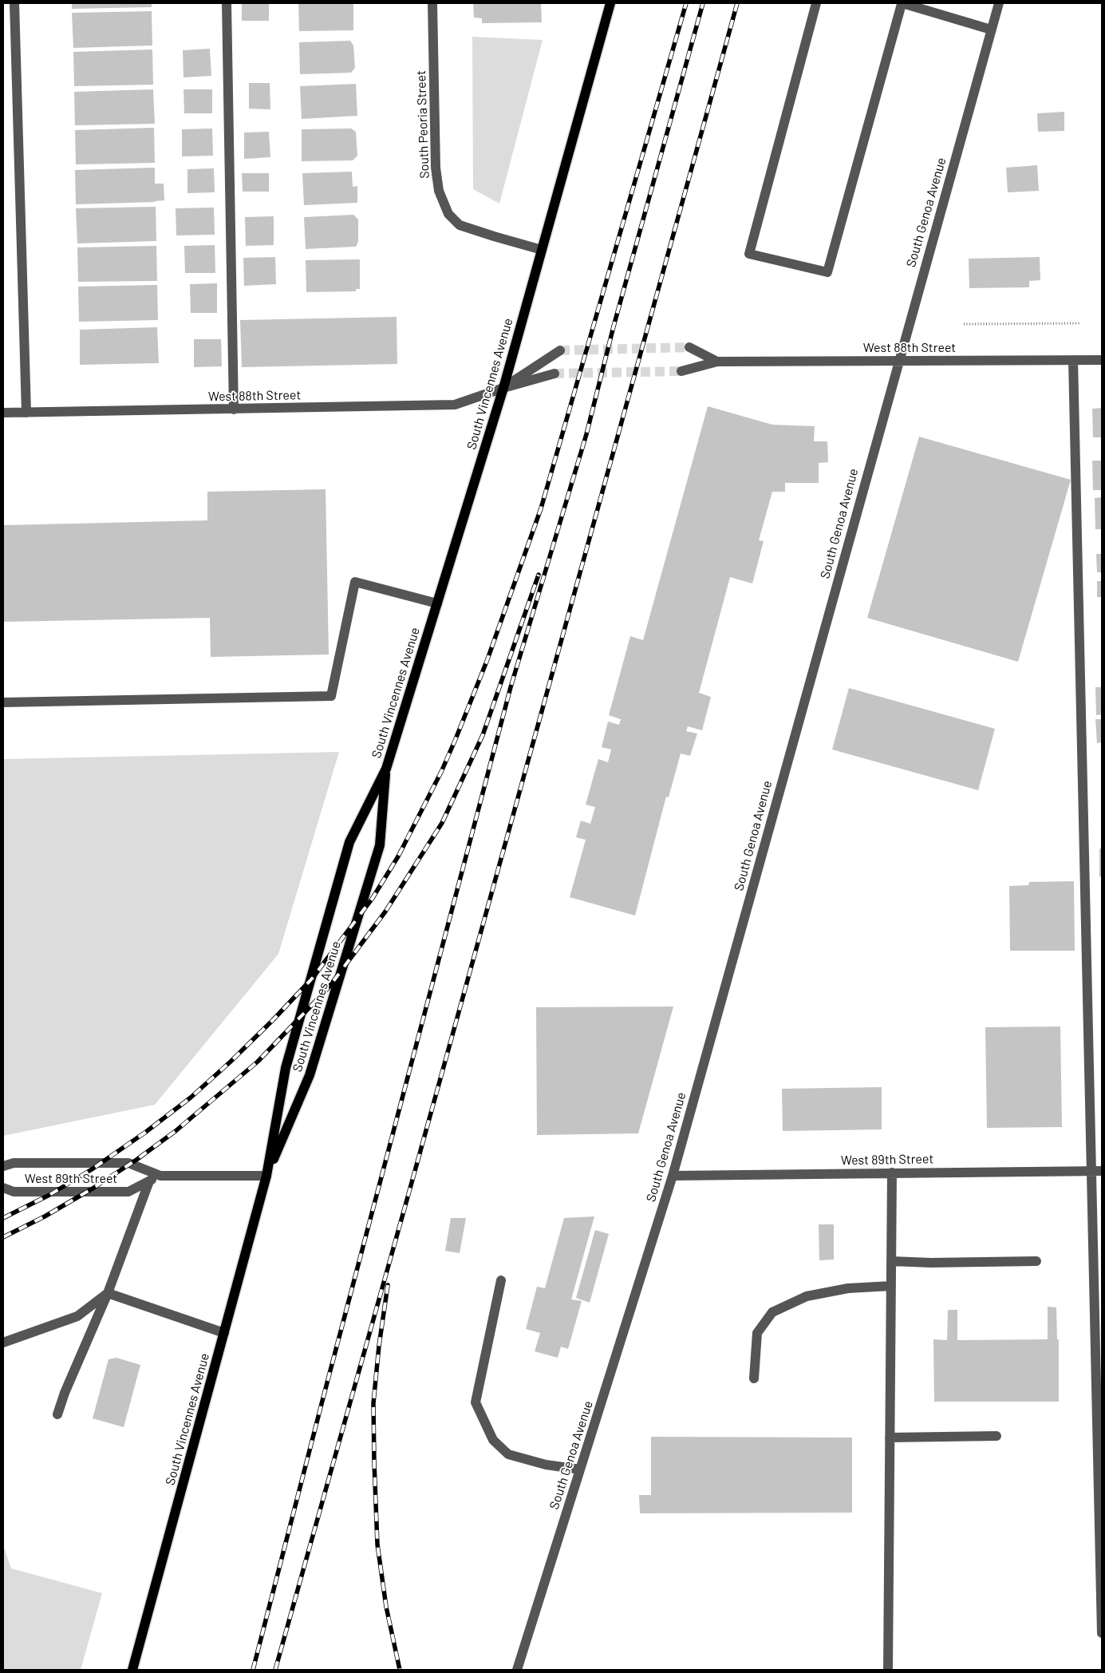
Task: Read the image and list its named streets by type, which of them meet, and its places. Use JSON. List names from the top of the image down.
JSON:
{
  "streets": {
    "main road": ["South Vincennes Avenue"],
    "street": [
      "South Peoria Street",
      "South Genoa Avenue",
      "West 88th Street",
      "West 89th Street"
    ]
  },
  "crossings": [
    ["South Peoria Street", "South Vincennes Avenue"],
    ["South Genoa Avenue", "West 88th Street"],
    ["South Genoa Avenue", "West 89th Street"],
    ["West 88th Street", "South Vincennes Avenue"],
    ["South Vincennes Avenue", "West 89th Street"]
  ]
}
